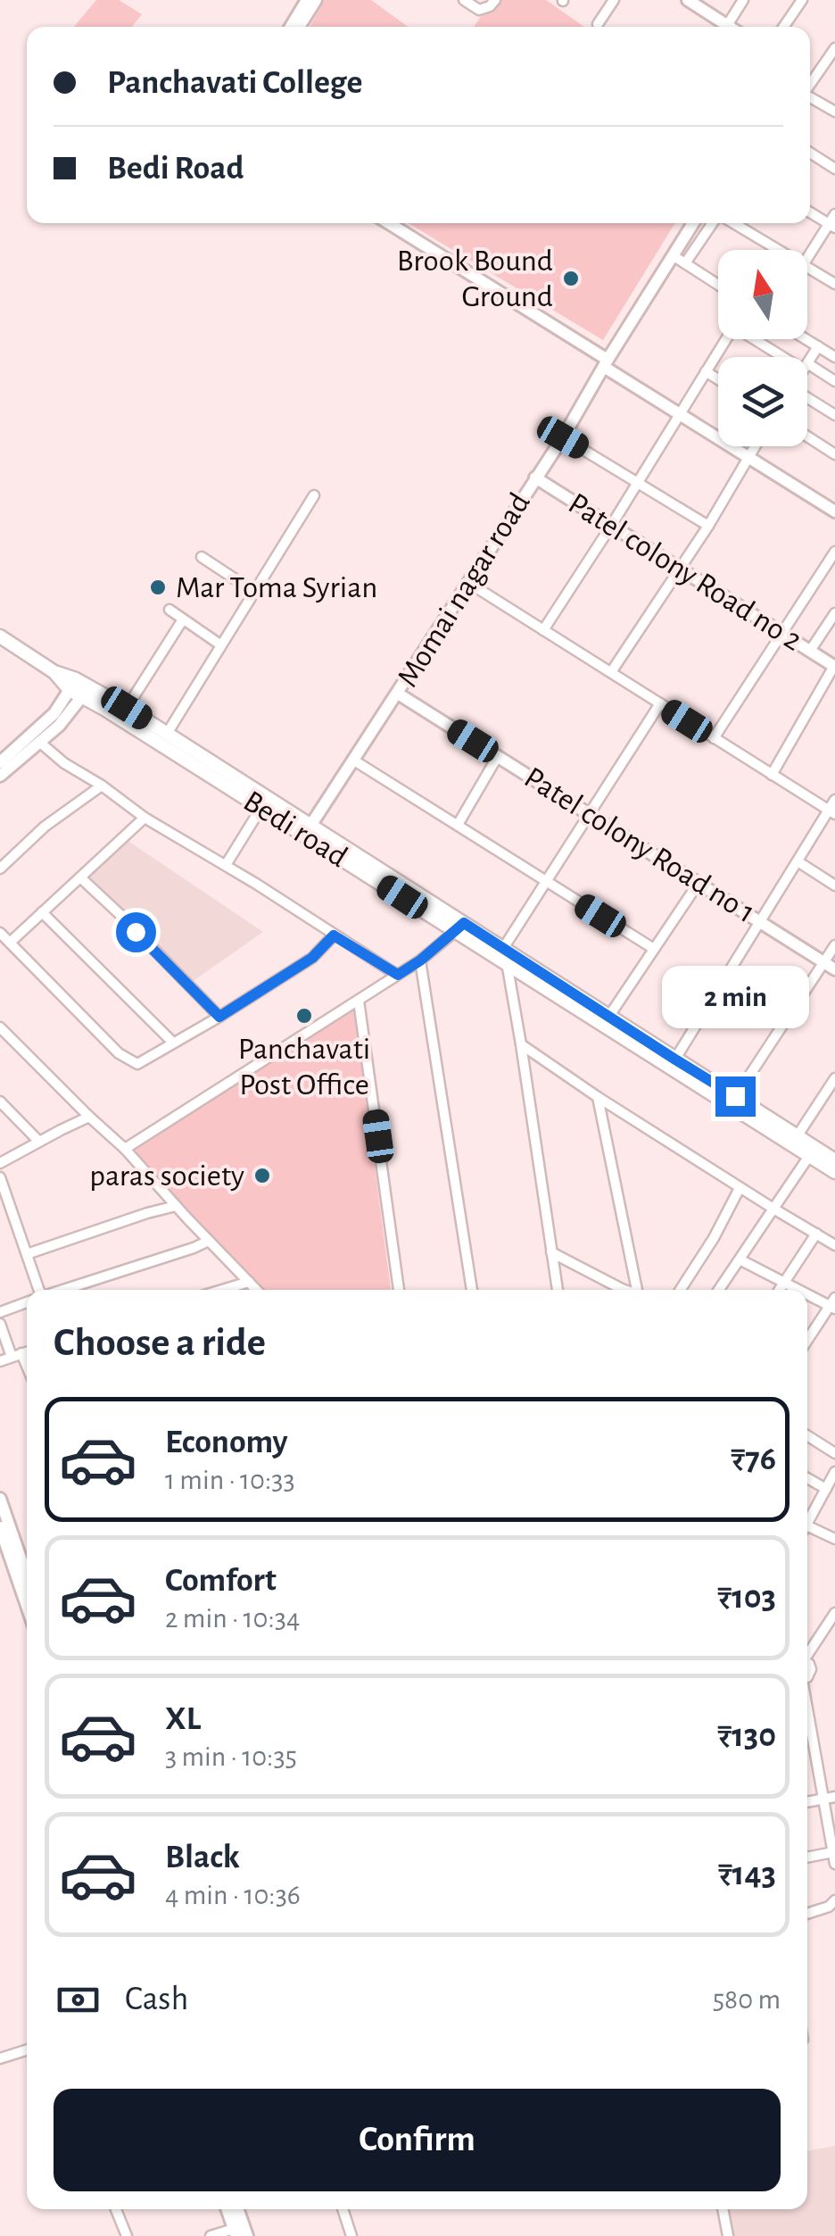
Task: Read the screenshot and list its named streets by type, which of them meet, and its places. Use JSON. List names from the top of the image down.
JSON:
{
  "streets": {
    "main road": ["Bedi road"],
    "street": ["Patel colony Road no 2", "Momai nagar road", "Patel colony Road no 1"]
  },
  "crossings": [
    ["Patel colony Road no 2", "Momai nagar road"],
    ["Momai nagar road", "Bedi road"],
    ["Momai nagar road", "Patel colony Road no 1"]
  ],
  "places": [
    "Brook Bound Ground",
    "Mar Toma Syrian",
    "Panchavati Post Office",
    "paras society"
  ],
  "north": "top",
  "page": {
    "banner": ["Panchavati College", "Bedi Road"],
    "bubble": "2 min",
    "heading": "Choose a ride",
    "list": [
      {
        "name": "Economy",
        "note": "1 min · 10:33",
        "value": "₹76"
      },
      {
        "name": "Comfort",
        "note": "2 min · 10:34",
        "value": "₹103"
      },
      {
        "name": "XL",
        "note": "3 min · 10:35",
        "value": "₹130"
      },
      {
        "name": "Black",
        "note": "4 min · 10:36",
        "value": "₹143"
      }
    ],
    "pay": ["Cash", "580 m"],
    "buttons": "Confirm"
  }
}
